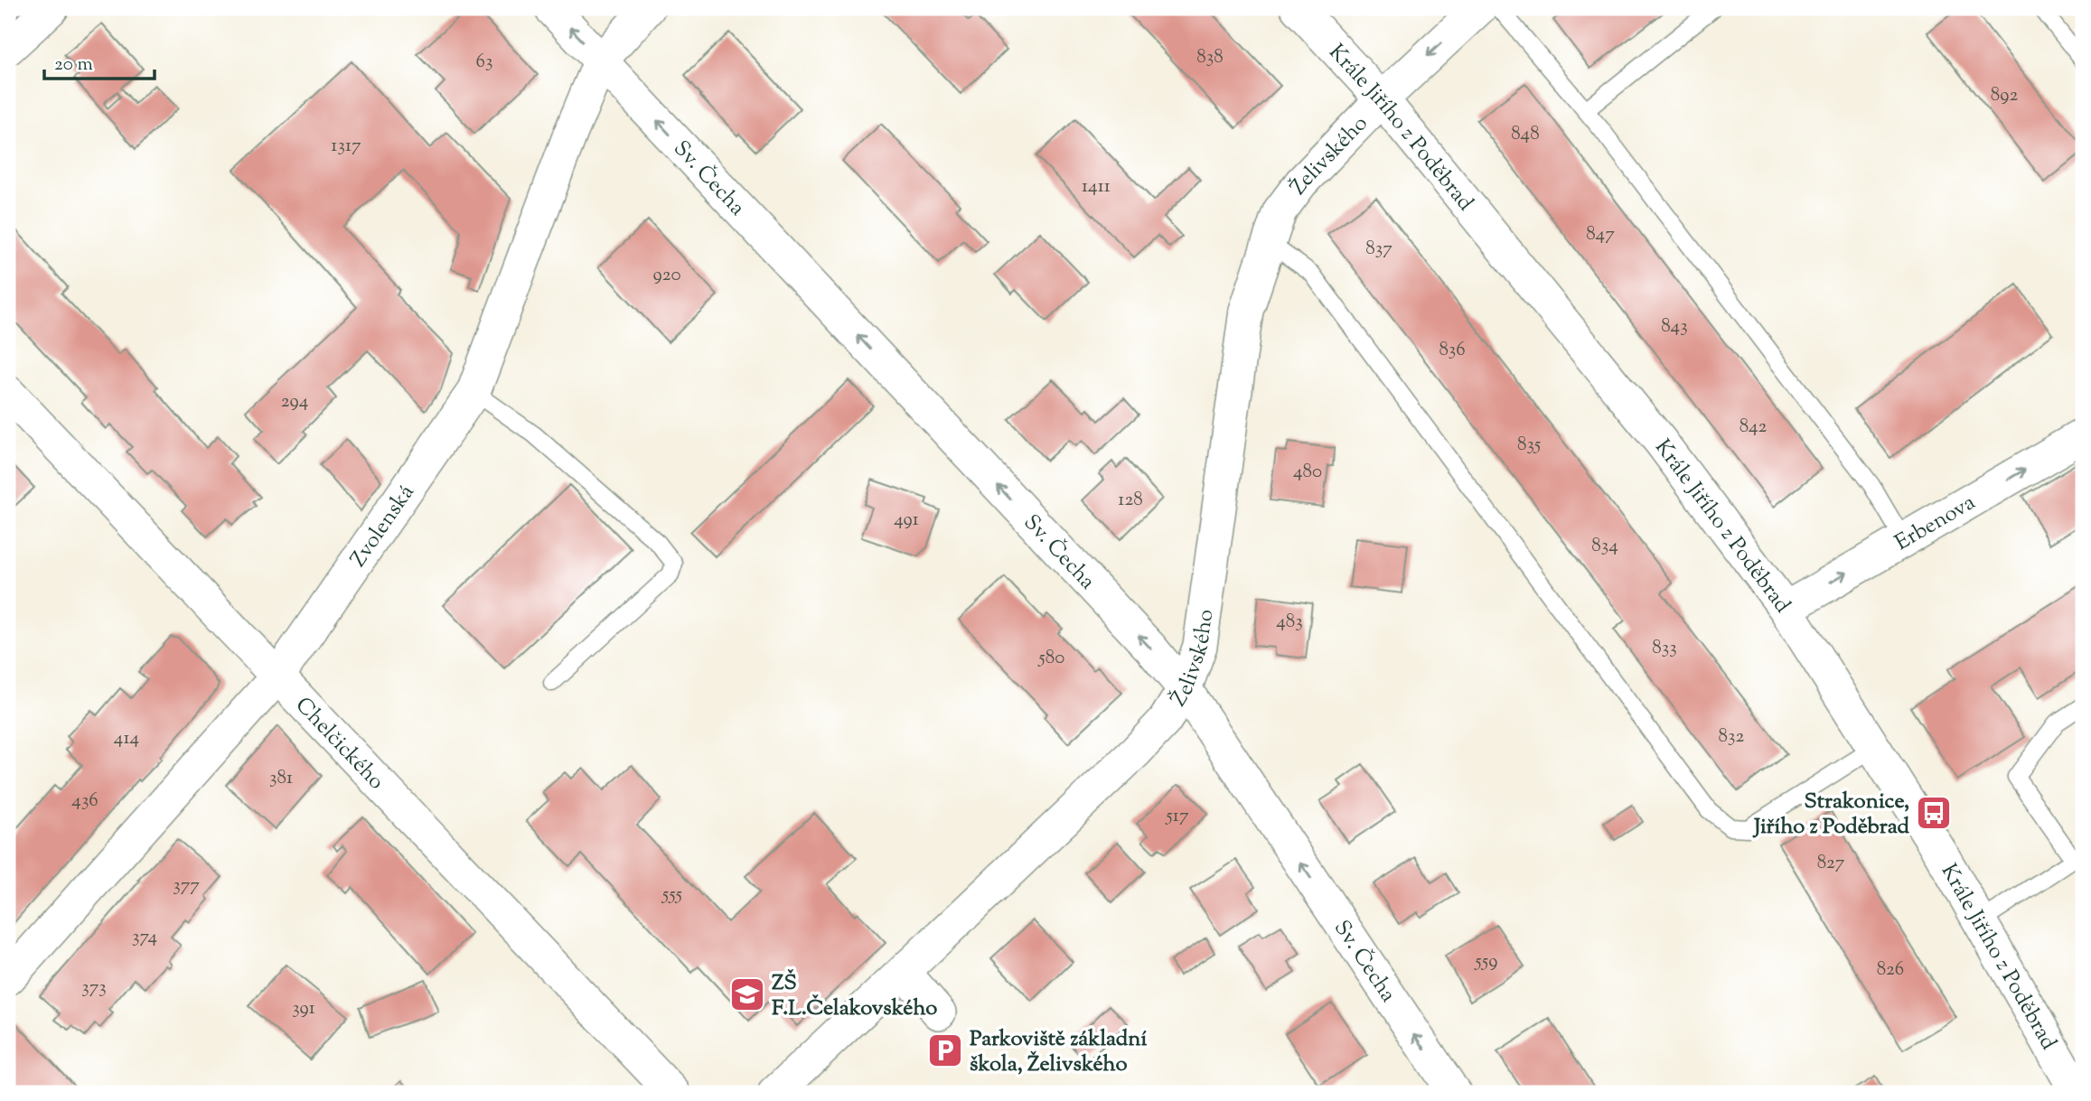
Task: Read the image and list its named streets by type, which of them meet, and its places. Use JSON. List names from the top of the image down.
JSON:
{
  "streets": {
    "street": [
      "Krále Jiřího z Poděbrad",
      "Želivského",
      "Sv. Čecha",
      "Erbenova",
      "Zvolenská",
      "Chelčického"
    ]
  },
  "crossings": [
    ["Krále Jiřího z Poděbrad", "Želivského"],
    ["Krále Jiřího z Poděbrad", "Erbenova"],
    ["Želivského", "Sv. Čecha"],
    ["Sv. Čecha", "Zvolenská"],
    ["Zvolenská", "Chelčického"]
  ],
  "one_way": ["Sv. Čecha", "Erbenova"],
  "places": {
    "bus stop": ["Strakonice, Jiřího z Poděbrad"],
    "school or university": ["ZŠ F.L.Čelakovského"],
    "parking": ["Parkoviště základní škola, Želivského"]
  },
  "house_numbers": [
    "838",
    "63",
    "892",
    "848",
    "1317",
    "1411",
    "847",
    "837",
    "920",
    "843",
    "836",
    "294",
    "842",
    "835",
    "480",
    "128",
    "491",
    "834",
    "483",
    "833",
    "580",
    "832",
    "414",
    "381",
    "436",
    "517",
    "827",
    "377",
    "555",
    "374",
    "559",
    "826",
    "373",
    "391"
  ],
  "scale_bar": "20 m"
}
